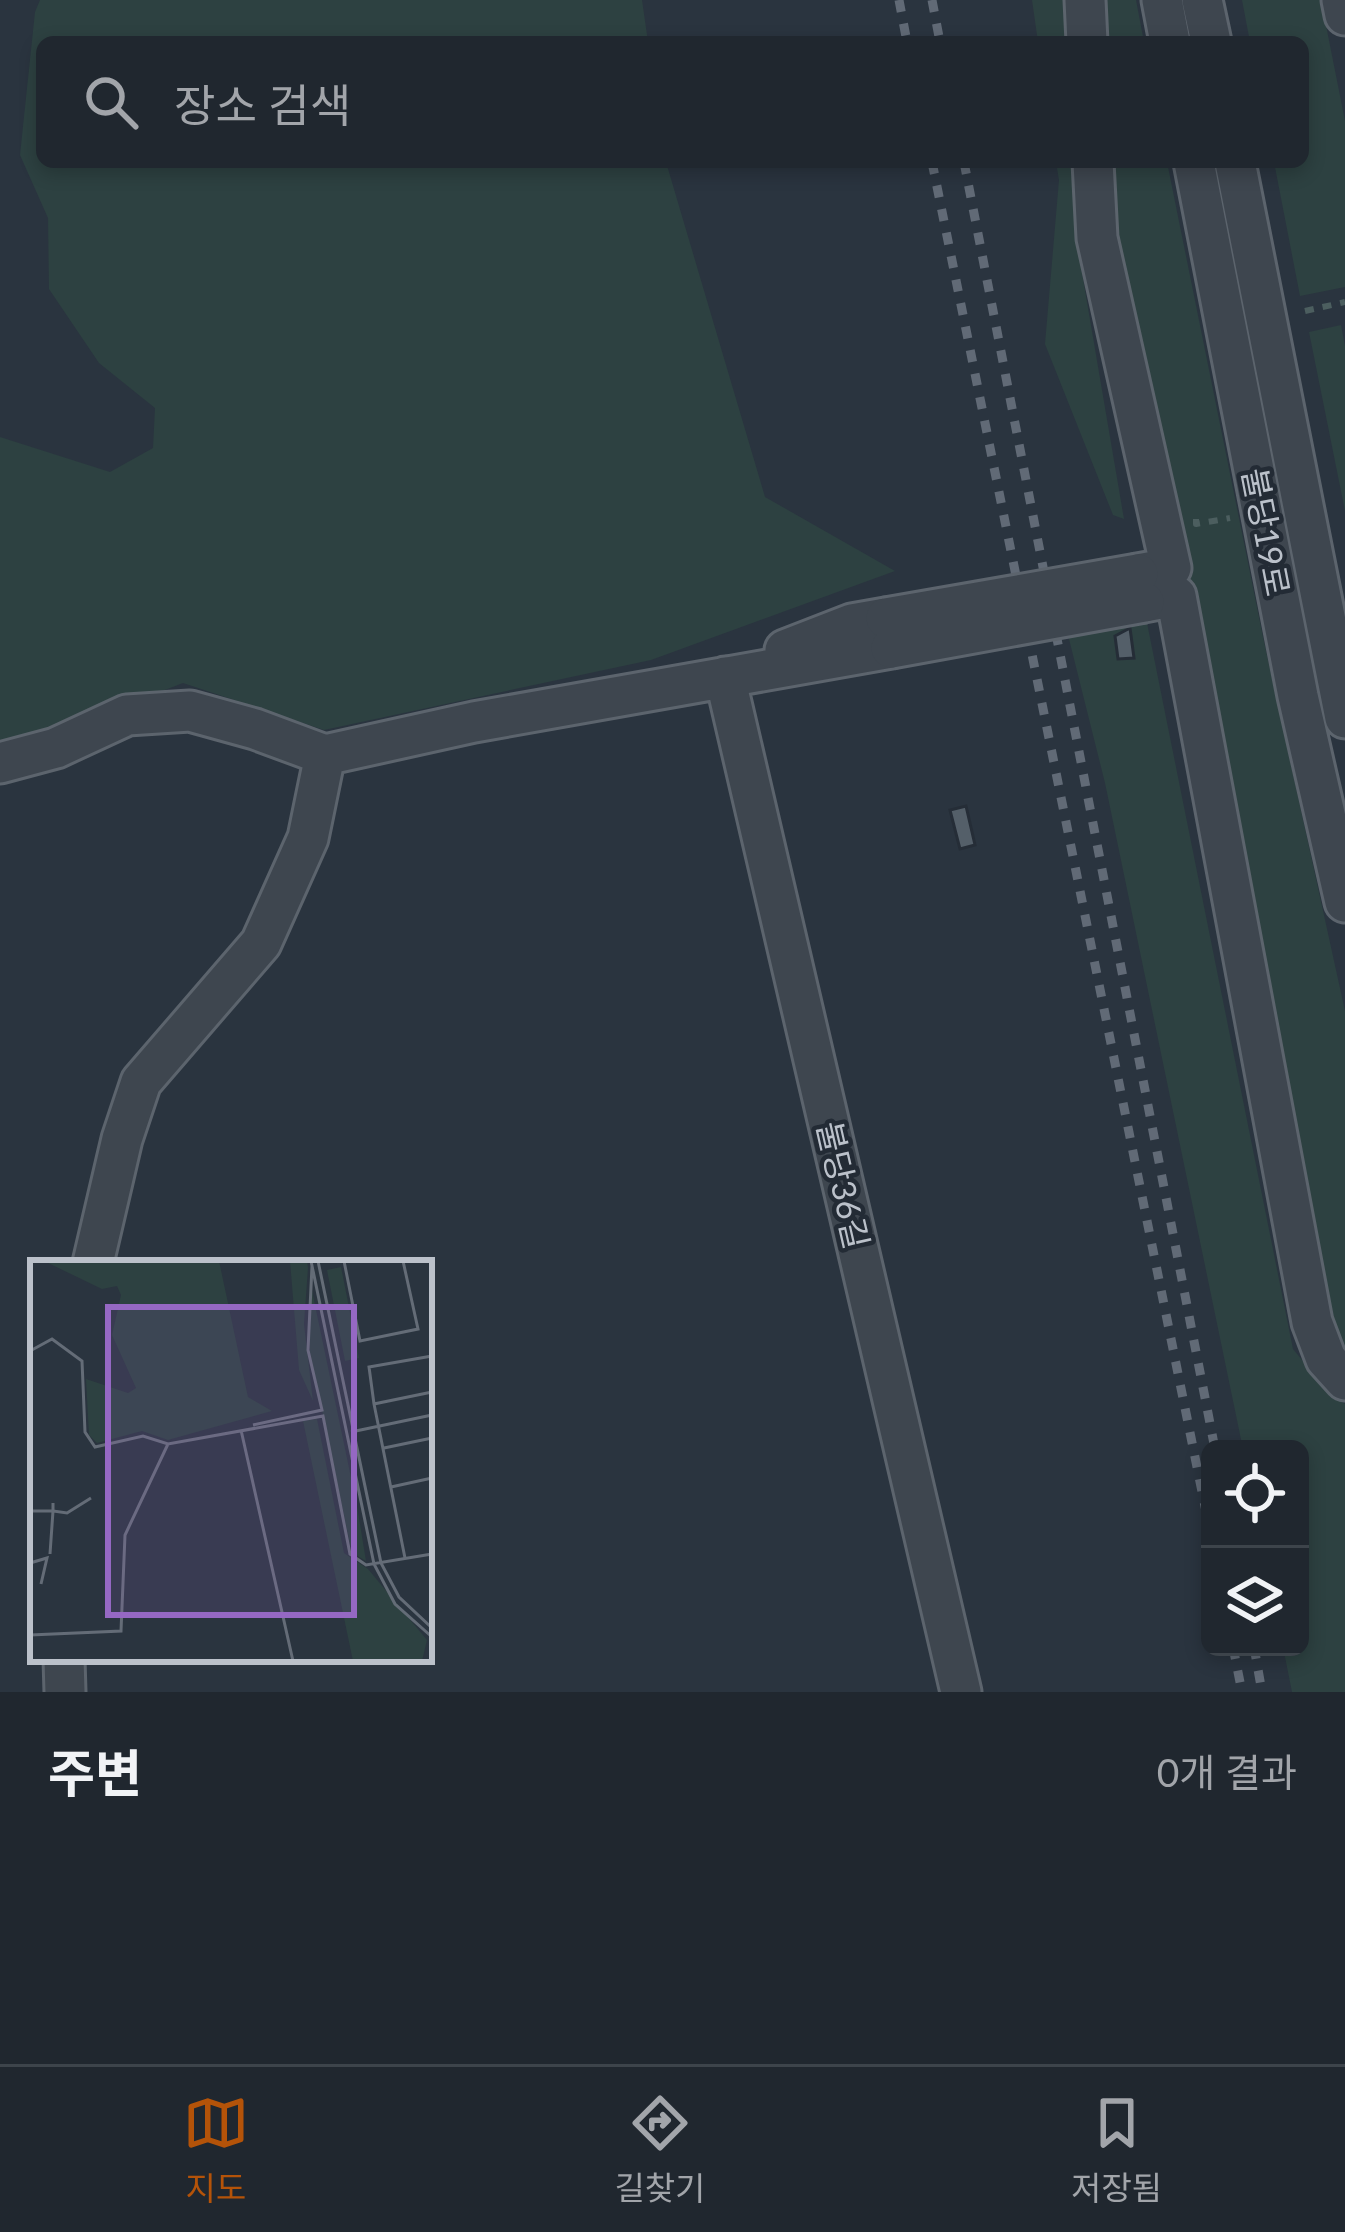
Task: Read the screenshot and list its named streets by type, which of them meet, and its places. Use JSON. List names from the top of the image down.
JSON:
{
  "streets": {
    "street": ["불당19로", "불당36길"]
  },
  "page": {
    "search": "장소 검색",
    "heading": ["주변", "0개 결과"],
    "nav": ["지도", "길찾기", "저장됨"]
  }
}
